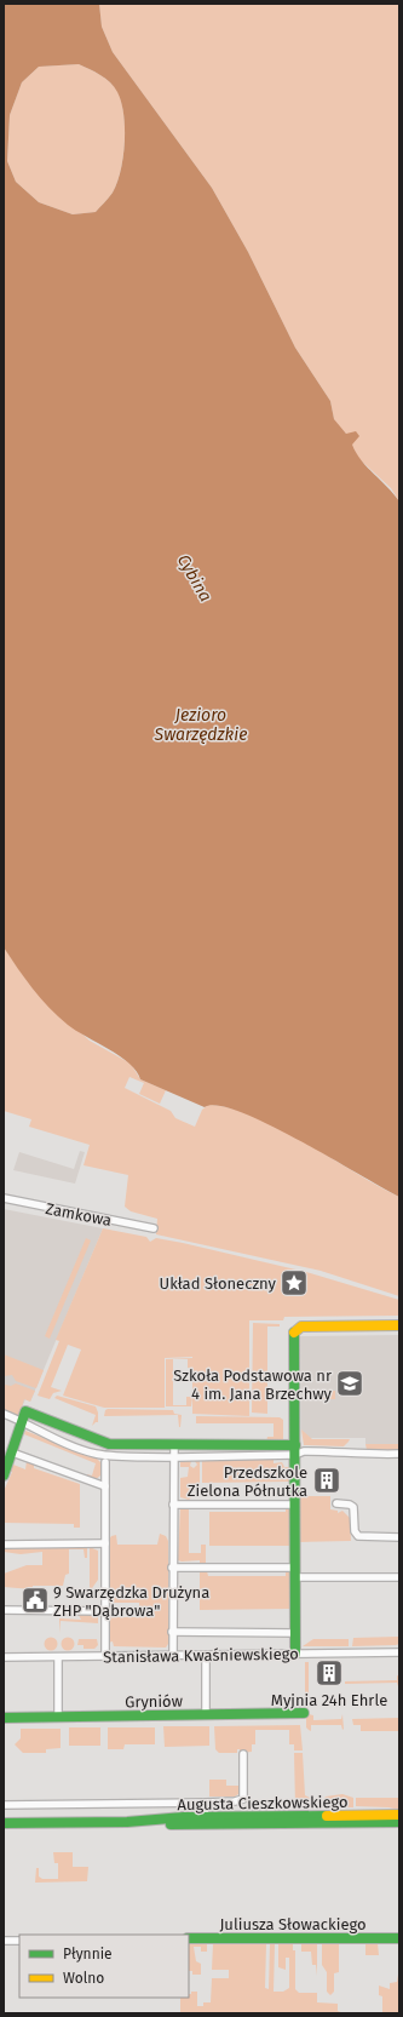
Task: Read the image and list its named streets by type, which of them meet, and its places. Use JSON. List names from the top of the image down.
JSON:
{
  "streets": {
    "street": [
      "Zamkowa",
      "Stanisława Kwaśniewskiego",
      "Gryniów",
      "Augusta Cieszkowskiego",
      "Juliusza Słowackiego"
    ]
  },
  "water": ["Cybina", "Jezioro Swarzędzkie"],
  "places": {
    "place": ["Układ Słoneczny"],
    "school or university": ["Szkoła Podstawowa nr 4 im. Jana Brzechwy"],
    "building": ["Przedszkole Zielona Półnutka", "Myjnia 24h Ehrle"],
    "public building": ["9 Swarzędzka Drużyna ZHP \"Dąbrowa\""]
  },
  "legend": ["Płynnie", "Wolno"]
}
